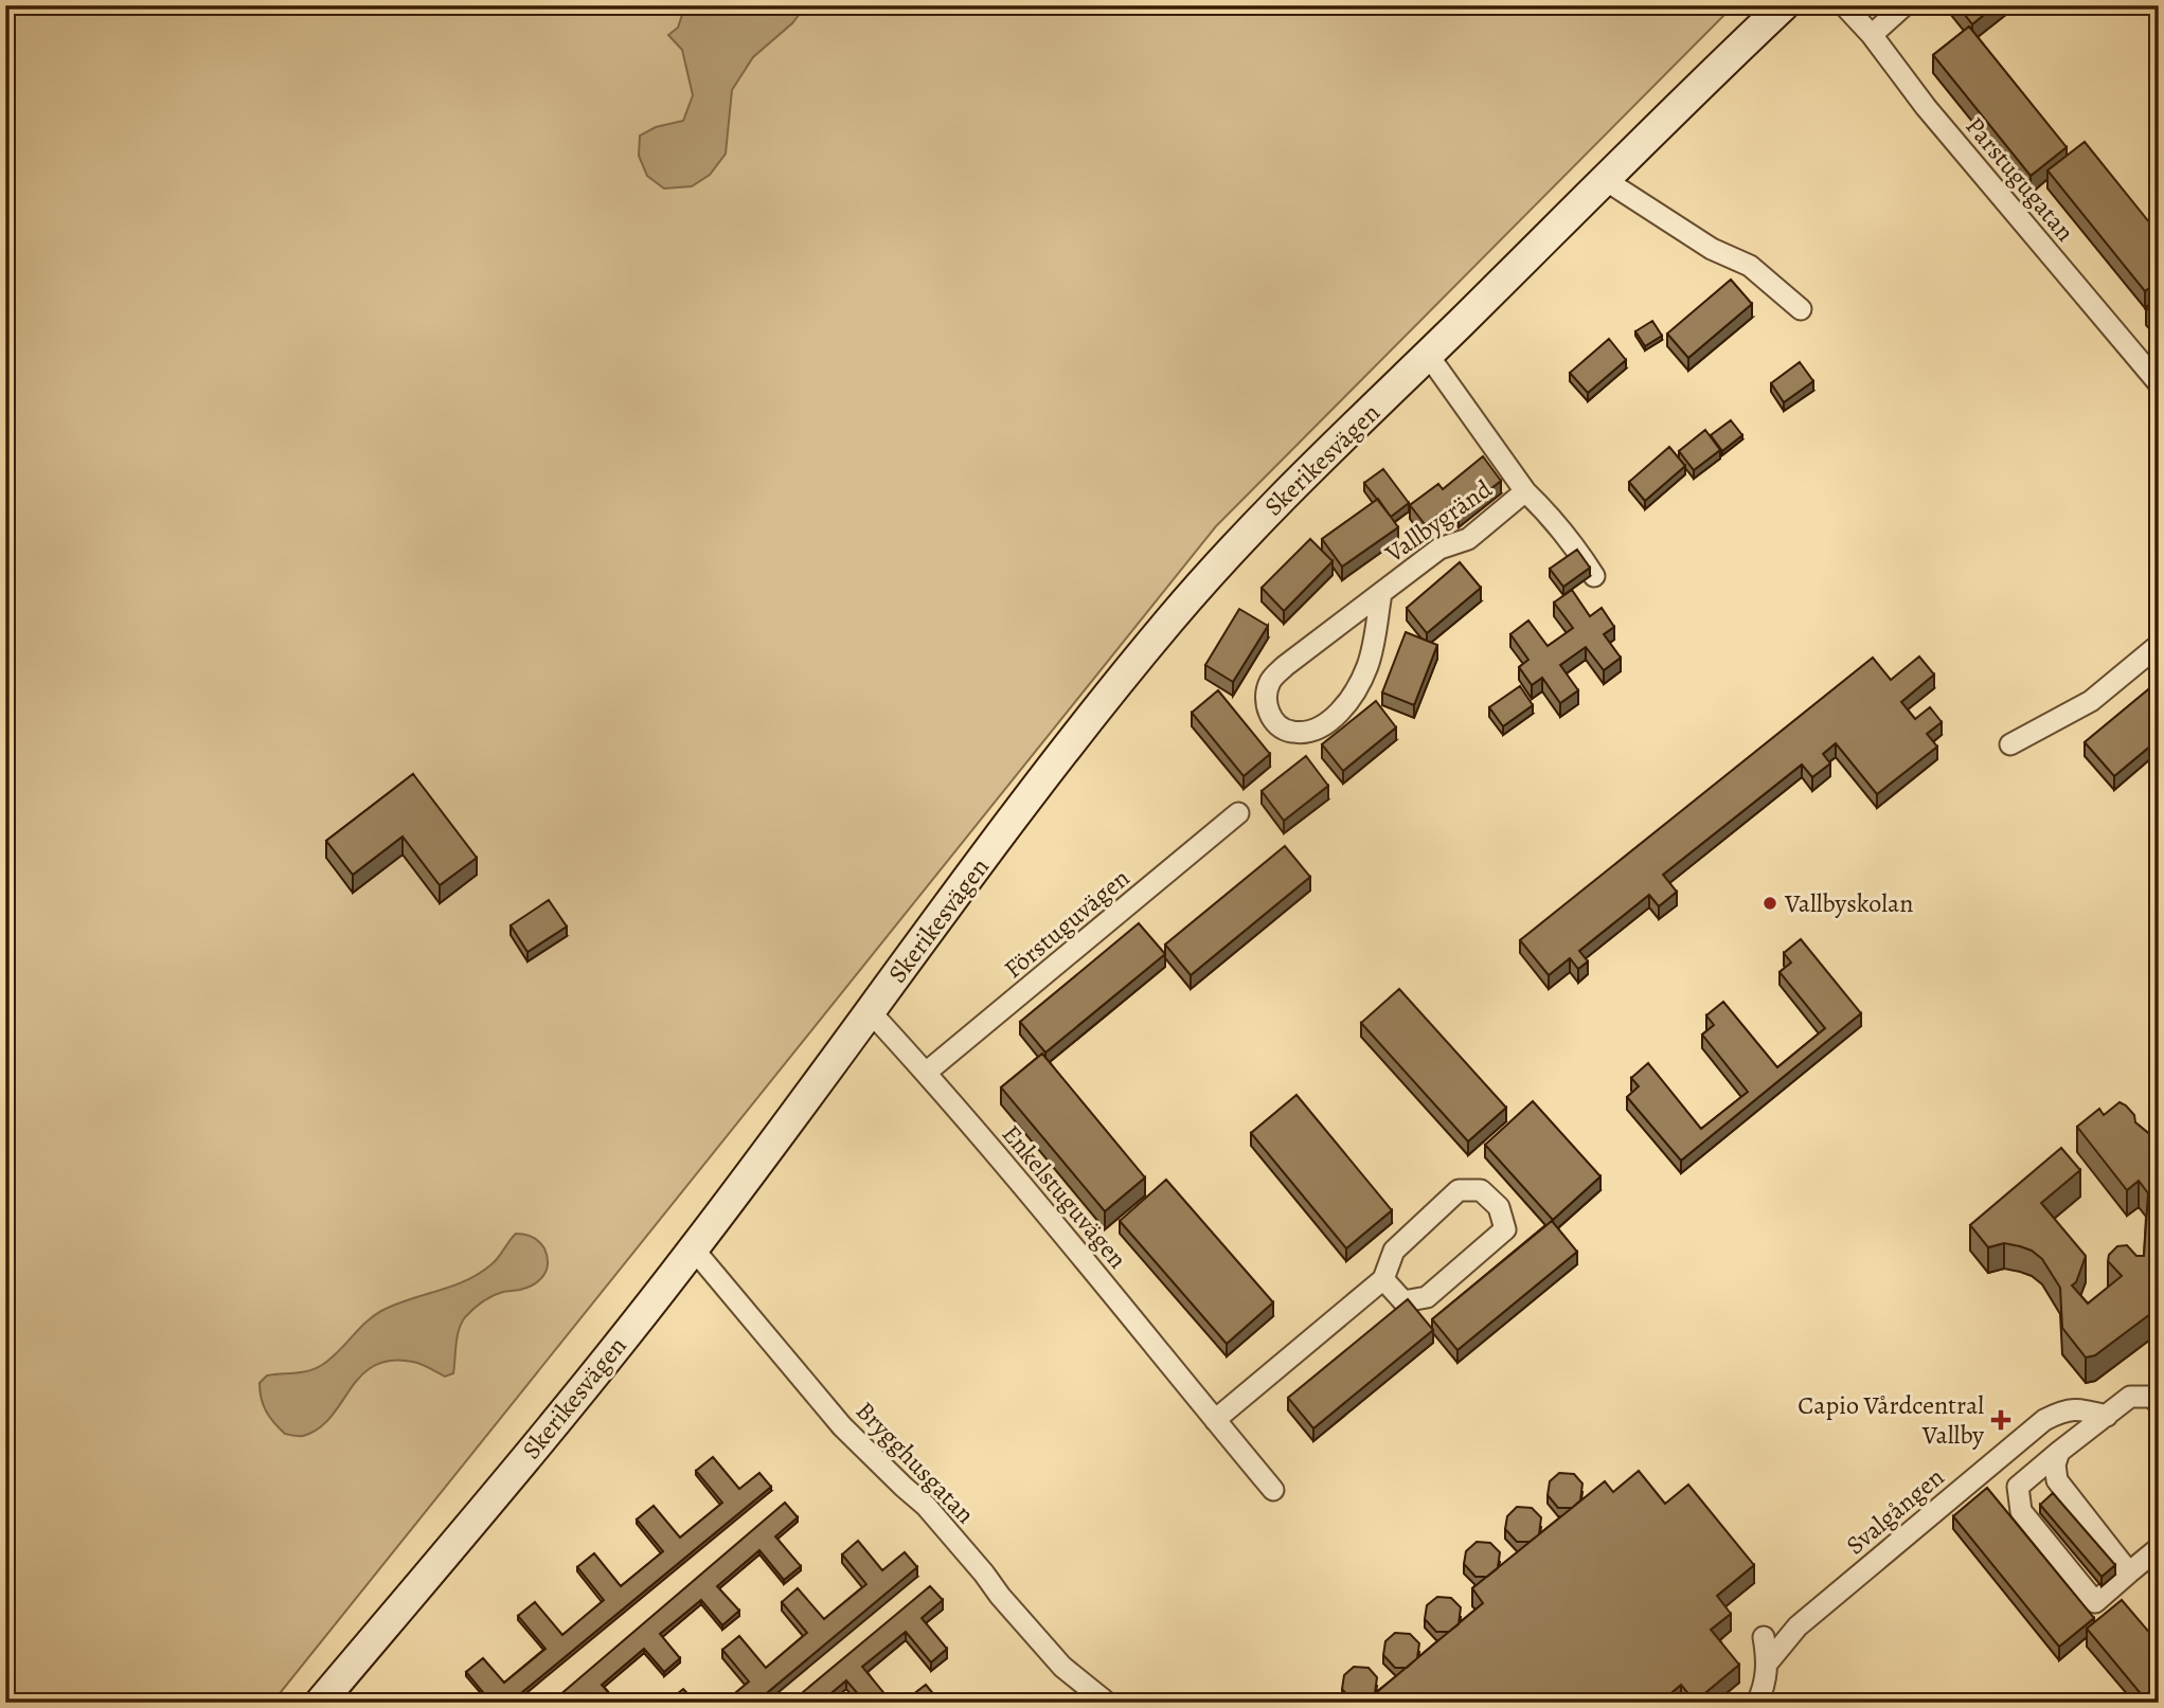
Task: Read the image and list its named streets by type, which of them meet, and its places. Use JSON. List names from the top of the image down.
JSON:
{
  "streets": {
    "street": [
      "Parstugugatan",
      "Skerikesvägen",
      "Vallbygränd",
      "Förstuguvägen",
      "Enkelstuguvägen",
      "Brygghusgatan",
      "Svalgången"
    ]
  },
  "crossings": [
    ["Skerikesvägen", "Vallbygränd"],
    ["Skerikesvägen", "Enkelstuguvägen"],
    ["Skerikesvägen", "Brygghusgatan"],
    ["Förstuguvägen", "Enkelstuguvägen"]
  ],
  "places": {
    "other": ["Vallbyskolan"],
    "health": ["Capio Vårdcentral Vallby"]
  }
}
